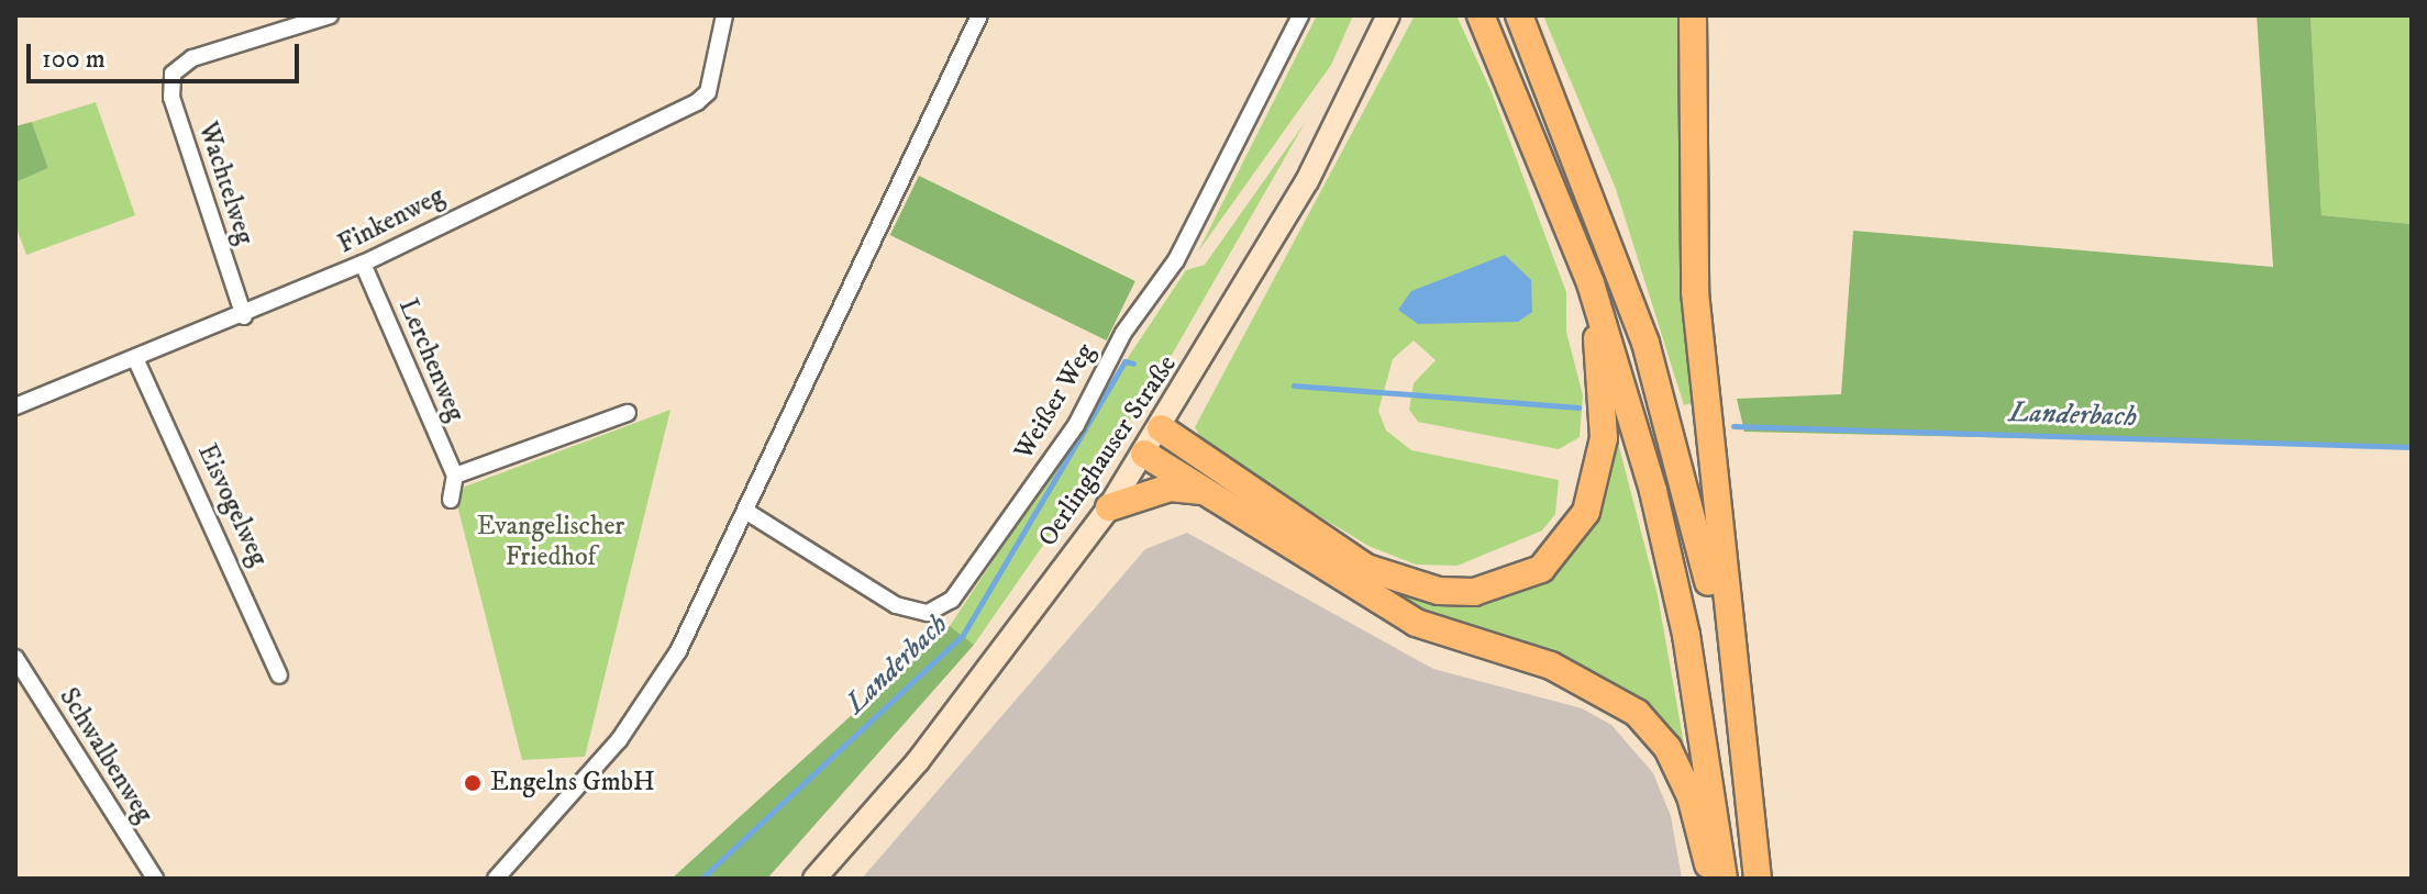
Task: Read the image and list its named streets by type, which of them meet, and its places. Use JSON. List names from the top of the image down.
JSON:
{
  "streets": {
    "main road": ["Oerlinghauser Straße"],
    "street": [
      "Wachtelweg",
      "Finkenweg",
      "Lerchenweg",
      "Weißer Weg",
      "Eisvogelweg",
      "Schwalbenweg"
    ]
  },
  "crossings": [
    ["Wachtelweg", "Finkenweg"],
    ["Finkenweg", "Lerchenweg"],
    ["Finkenweg", "Eisvogelweg"]
  ],
  "water": ["Landerbach"],
  "parks": ["Evangelischer Friedhof"],
  "places": ["Engelns GmbH"],
  "scale_bar": "100 m"
}
